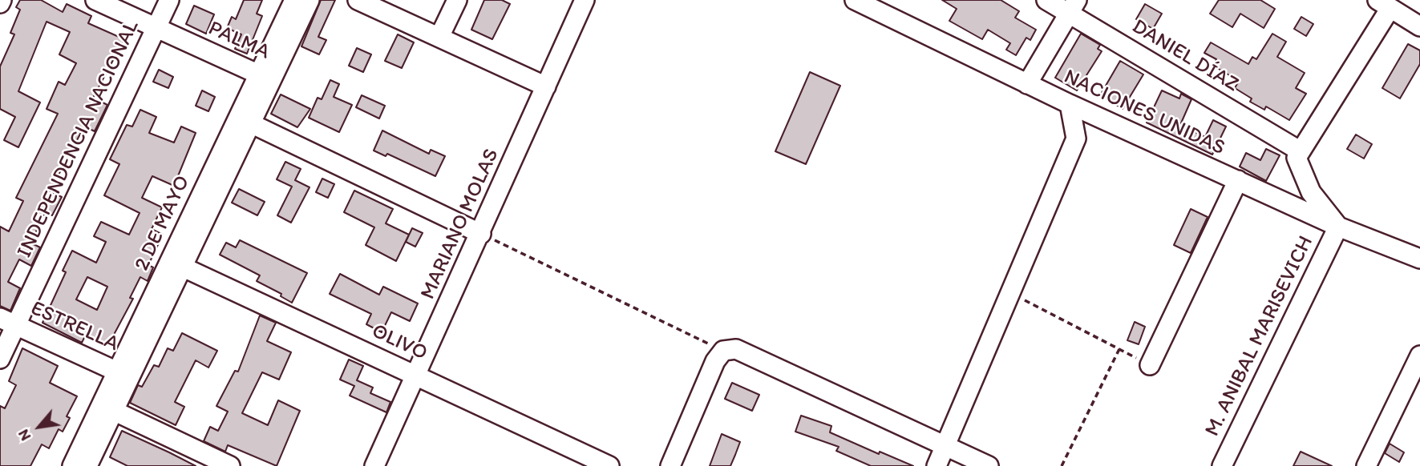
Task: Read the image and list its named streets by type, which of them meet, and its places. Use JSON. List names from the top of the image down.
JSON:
{
  "streets": {
    "street": [
      "PALMA",
      "DANIEL DÍAZ",
      "NACIONES UNIDAS",
      "INDEPENDENCIA NACIONAL",
      "2 DE MAYO",
      "MARIANO MOLAS",
      "ESTRELLA",
      "M. ANIBAL MARISEVICH",
      "OLIVO"
    ]
  },
  "crossings": [
    ["PALMA", "INDEPENDENCIA NACIONAL"],
    ["PALMA", "2 DE MAYO"],
    ["NACIONES UNIDAS", "M. ANIBAL MARISEVICH"],
    ["INDEPENDENCIA NACIONAL", "ESTRELLA"],
    ["2 DE MAYO", "ESTRELLA"],
    ["2 DE MAYO", "OLIVO"],
    ["MARIANO MOLAS", "OLIVO"]
  ],
  "north": "bottom left"
}
